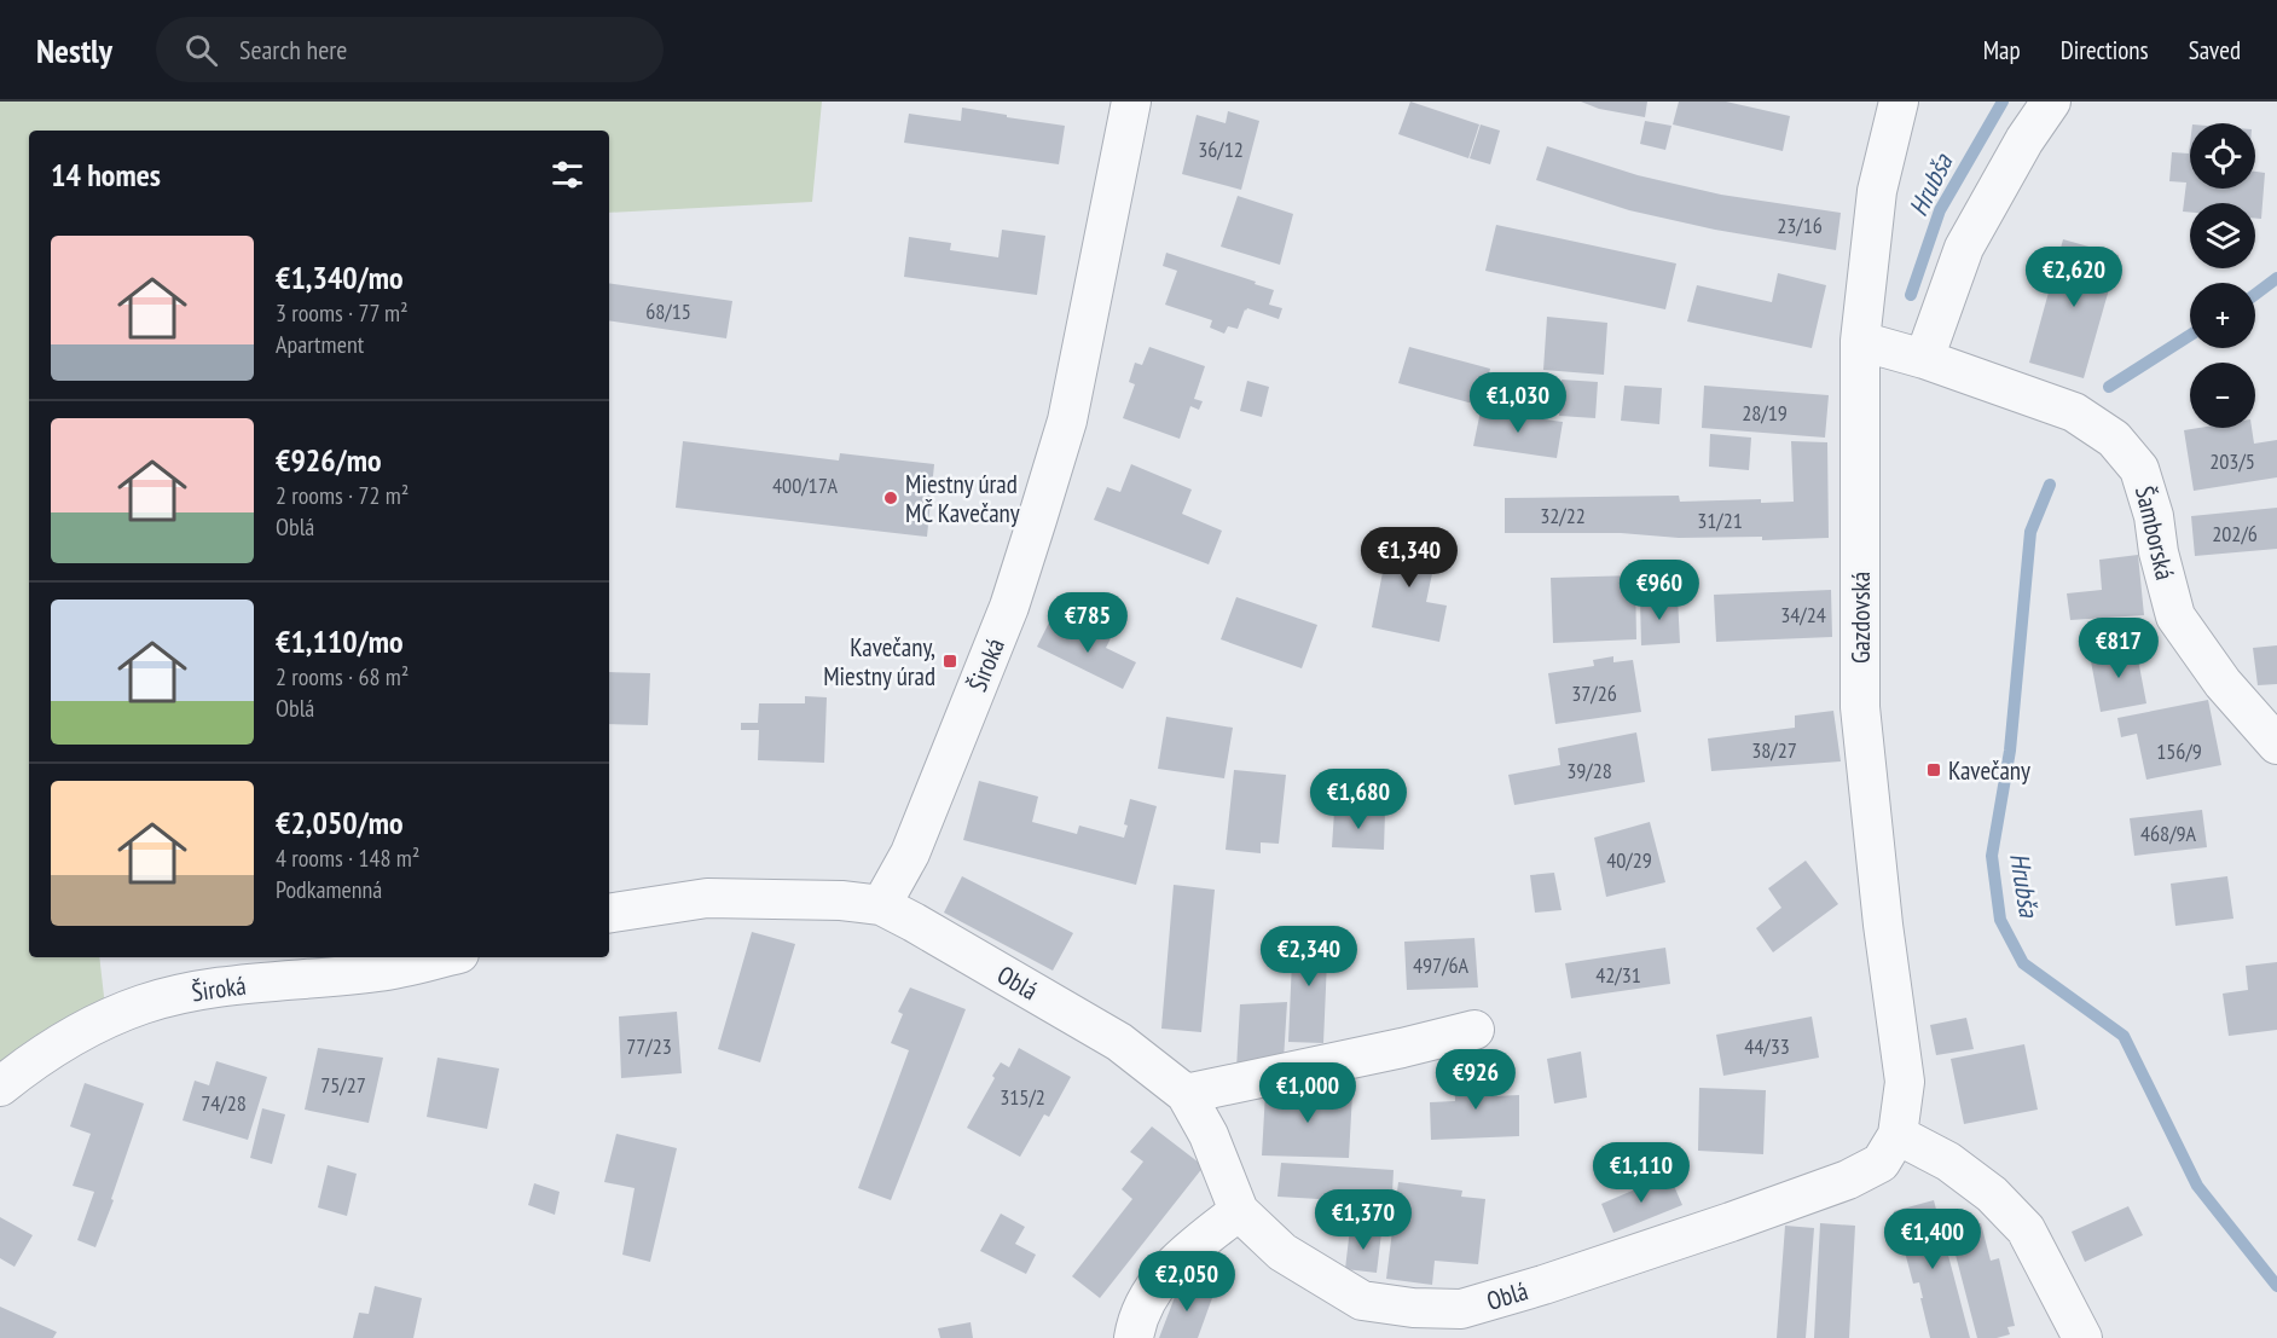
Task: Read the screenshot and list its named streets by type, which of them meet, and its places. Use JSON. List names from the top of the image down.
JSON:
{
  "streets": {
    "street": [
      "Šamborská",
      "Gazdovská",
      "Široká",
      "Oblá"
    ]
  },
  "crossings": [
    ["Šamborská", "Gazdovská"],
    ["Gazdovská", "Oblá"],
    ["Široká", "Oblá"]
  ],
  "water": ["Hrubša"],
  "places": {
    "other": ["Miestny úrad MČ Kavečany"],
    "transit": ["Kavečany, Miestny úrad", "Kavečany"]
  },
  "house_numbers": [
    "36/12",
    "23/16",
    "68/15",
    "28/19",
    "203/5",
    "400/17A",
    "32/22",
    "31/21",
    "202/6",
    "34/24",
    "37/26",
    "38/27",
    "156/9",
    "39/28",
    "468/9A",
    "40/29",
    "497/6A",
    "42/31",
    "77/23",
    "44/33",
    "75/27",
    "315/2",
    "74/28"
  ],
  "page": {
    "header": "Nestly",
    "search": "Search here",
    "nav": ["Map", "Directions", "Saved"],
    "map_buttons": ["+", "−"],
    "heading": "14 homes",
    "list": [
      {
        "name": "€1,340/mo",
        "note": "3 rooms · 77 m² · Apartment"
      },
      {
        "name": "€926/mo",
        "note": "2 rooms · 72 m² · Oblá"
      },
      {
        "name": "€1,110/mo",
        "note": "2 rooms · 68 m² · Oblá"
      },
      {
        "name": "€2,050/mo",
        "note": "4 rooms · 148 m² · Podkamenná"
      }
    ],
    "price": [
      "€2,620",
      "€1,030",
      "€1,340",
      "€960",
      "€785",
      "€817",
      "€1,680",
      "€2,340",
      "€926",
      "€1,000",
      "€1,110",
      "€1,370",
      "€1,400",
      "€2,050"
    ]
  }
}
